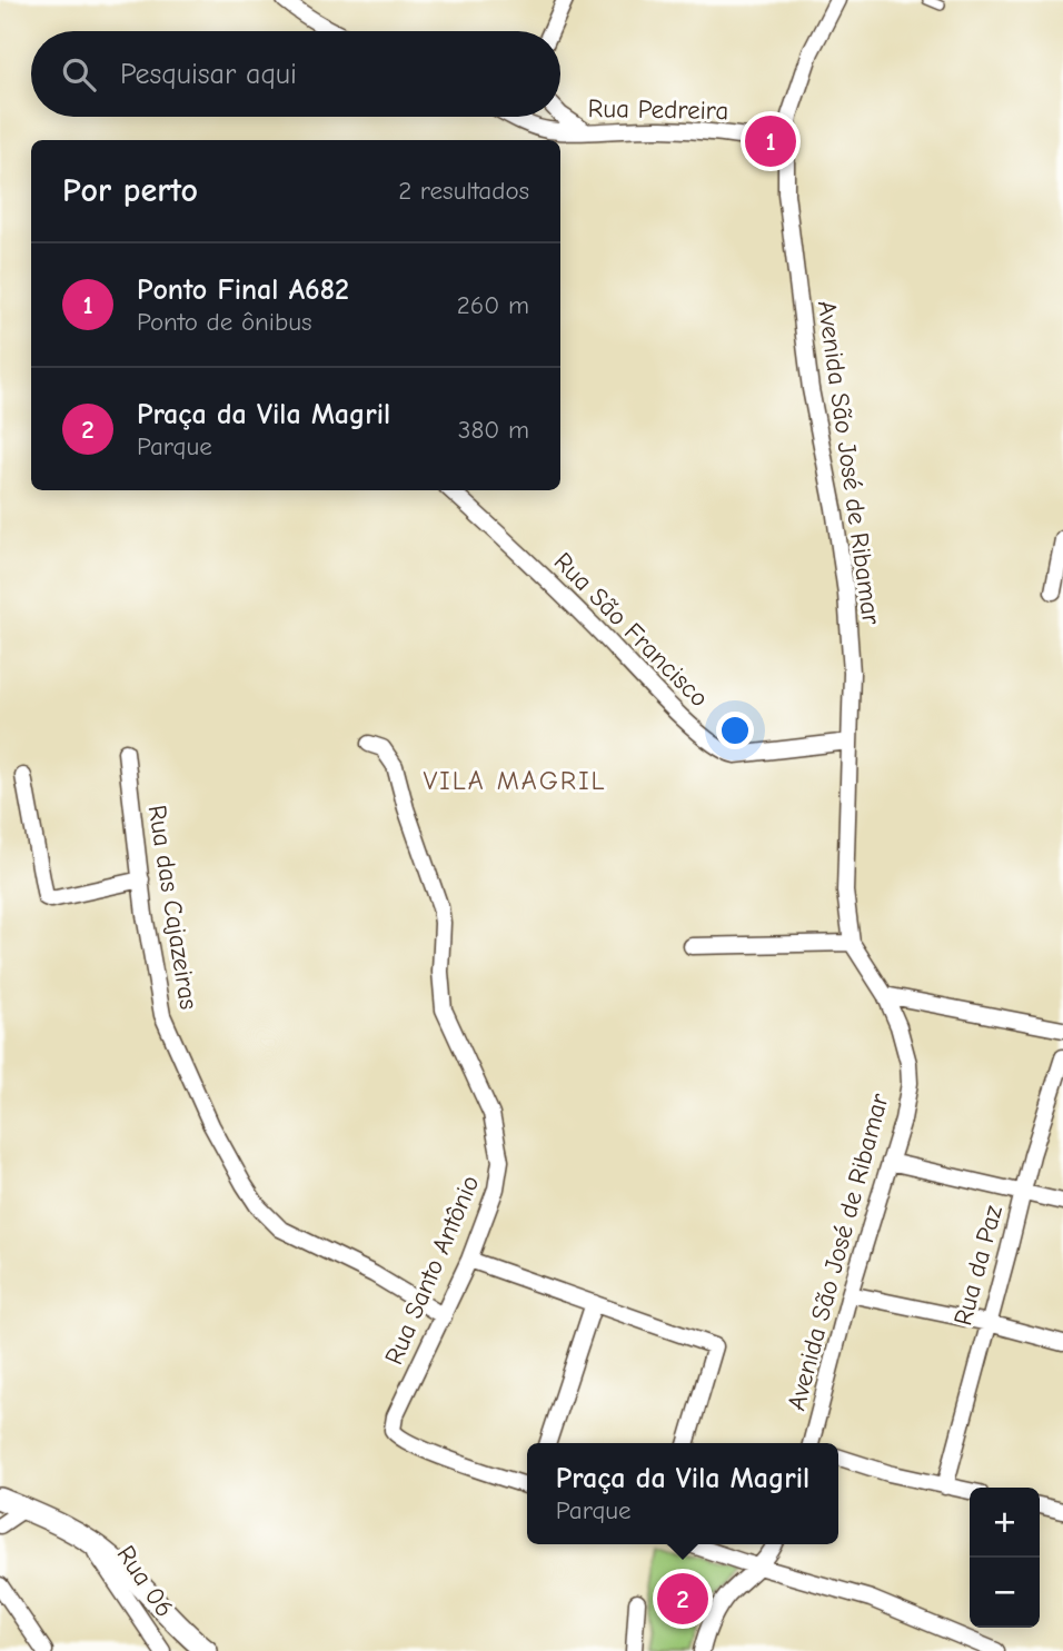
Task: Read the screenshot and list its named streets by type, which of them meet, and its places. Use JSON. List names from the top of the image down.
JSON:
{
  "streets": {
    "street": [
      "Rua Pedreira",
      "Avenida São José de Ribamar",
      "Rua São Francisco",
      "Rua das Cajazeiras",
      "Rua da Paz",
      "Rua Santo Antônio",
      "Rua 06"
    ]
  },
  "crossings": [
    ["Rua Pedreira", "Avenida São José de Ribamar"],
    ["Avenida São José de Ribamar", "Rua São Francisco"],
    ["Rua das Cajazeiras", "Rua Santo Antônio"]
  ],
  "districts": ["VILA MAGRIL"],
  "page": {
    "search": "Pesquisar aqui",
    "pins": ["1", "2"],
    "heading": ["Por perto", "2 resultados"],
    "list": [
      {
        "mark": "1",
        "name": "Ponto Final A682",
        "note": "Ponto de ônibus",
        "value": "260 m"
      },
      {
        "mark": "2",
        "name": "Praça da Vila Magril",
        "note": "Parque",
        "value": "380 m"
      }
    ],
    "popup": ["Praça da Vila Magril", "Parque"],
    "map_buttons": ["+", "−"]
  }
}
